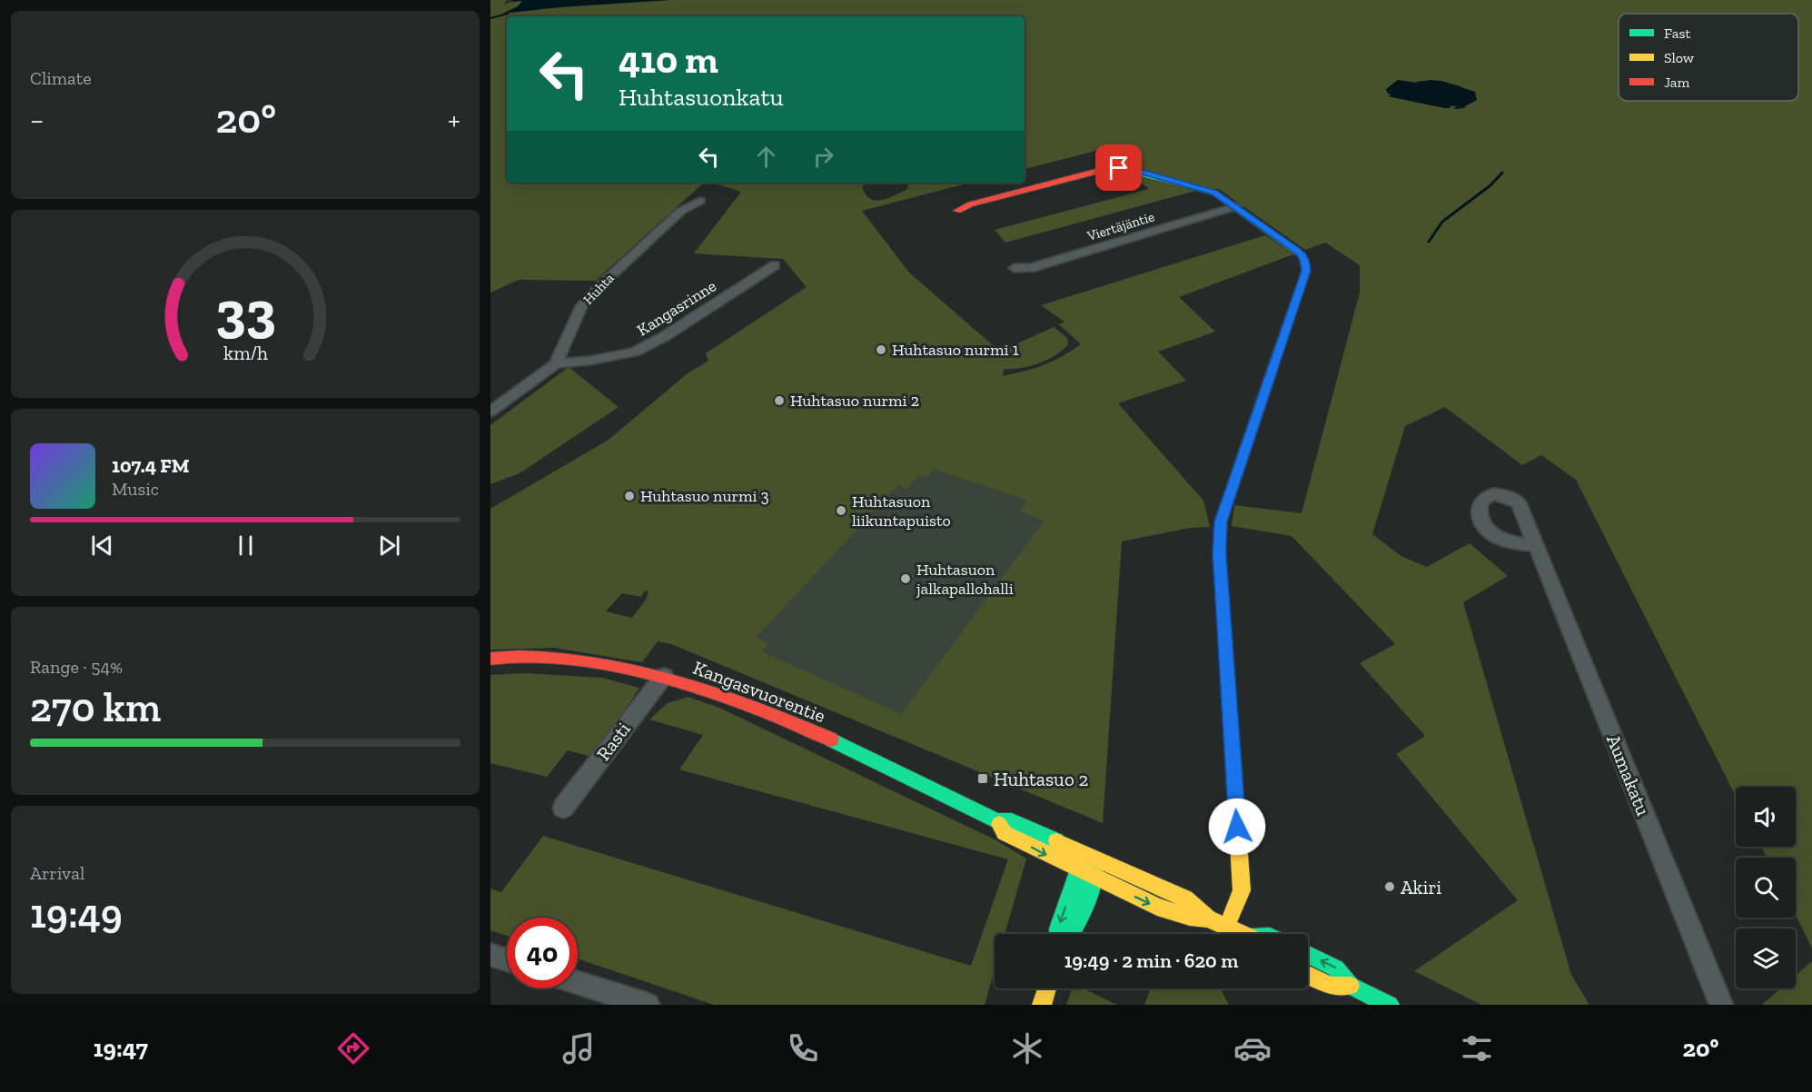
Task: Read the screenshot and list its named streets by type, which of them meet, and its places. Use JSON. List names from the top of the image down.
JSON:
{
  "streets": {
    "street": [
      "Viertäjäntie",
      "Huhta",
      "Kangasrinne",
      "Kangasvuorentie",
      "Rasti",
      "Aumakatu"
    ]
  },
  "crossings": [
    ["Huhta", "Kangasrinne"],
    ["Kangasvuorentie", "Rasti"]
  ],
  "places": {
    "other": [
      "Huhtasuo nurmi 1",
      "Huhtasuo nurmi 2",
      "Huhtasuo nurmi 3",
      "Huhtasuon liikuntapuisto",
      "Huhtasuon jalkapallohalli",
      "Akiri"
    ],
    "transit": ["Huhtasuo 2"]
  },
  "legend": ["Fast", "Slow", "Jam"],
  "page": {
    "tile": [
      "Climate",
      ["Range · 54%", "270 km"],
      ["Arrival", "19:49"]
    ],
    "turn": ["410 m", "Huhtasuonkatu"],
    "heat": ["−", "20°", "+"],
    "song": ["107.4 FM", "Music"],
    "limit": "40",
    "trip": "19:49 · 2 min · 620 m",
    "tabs": ["19:47", "20°"],
    "gauge": ["33", "km/h"]
  }
}
